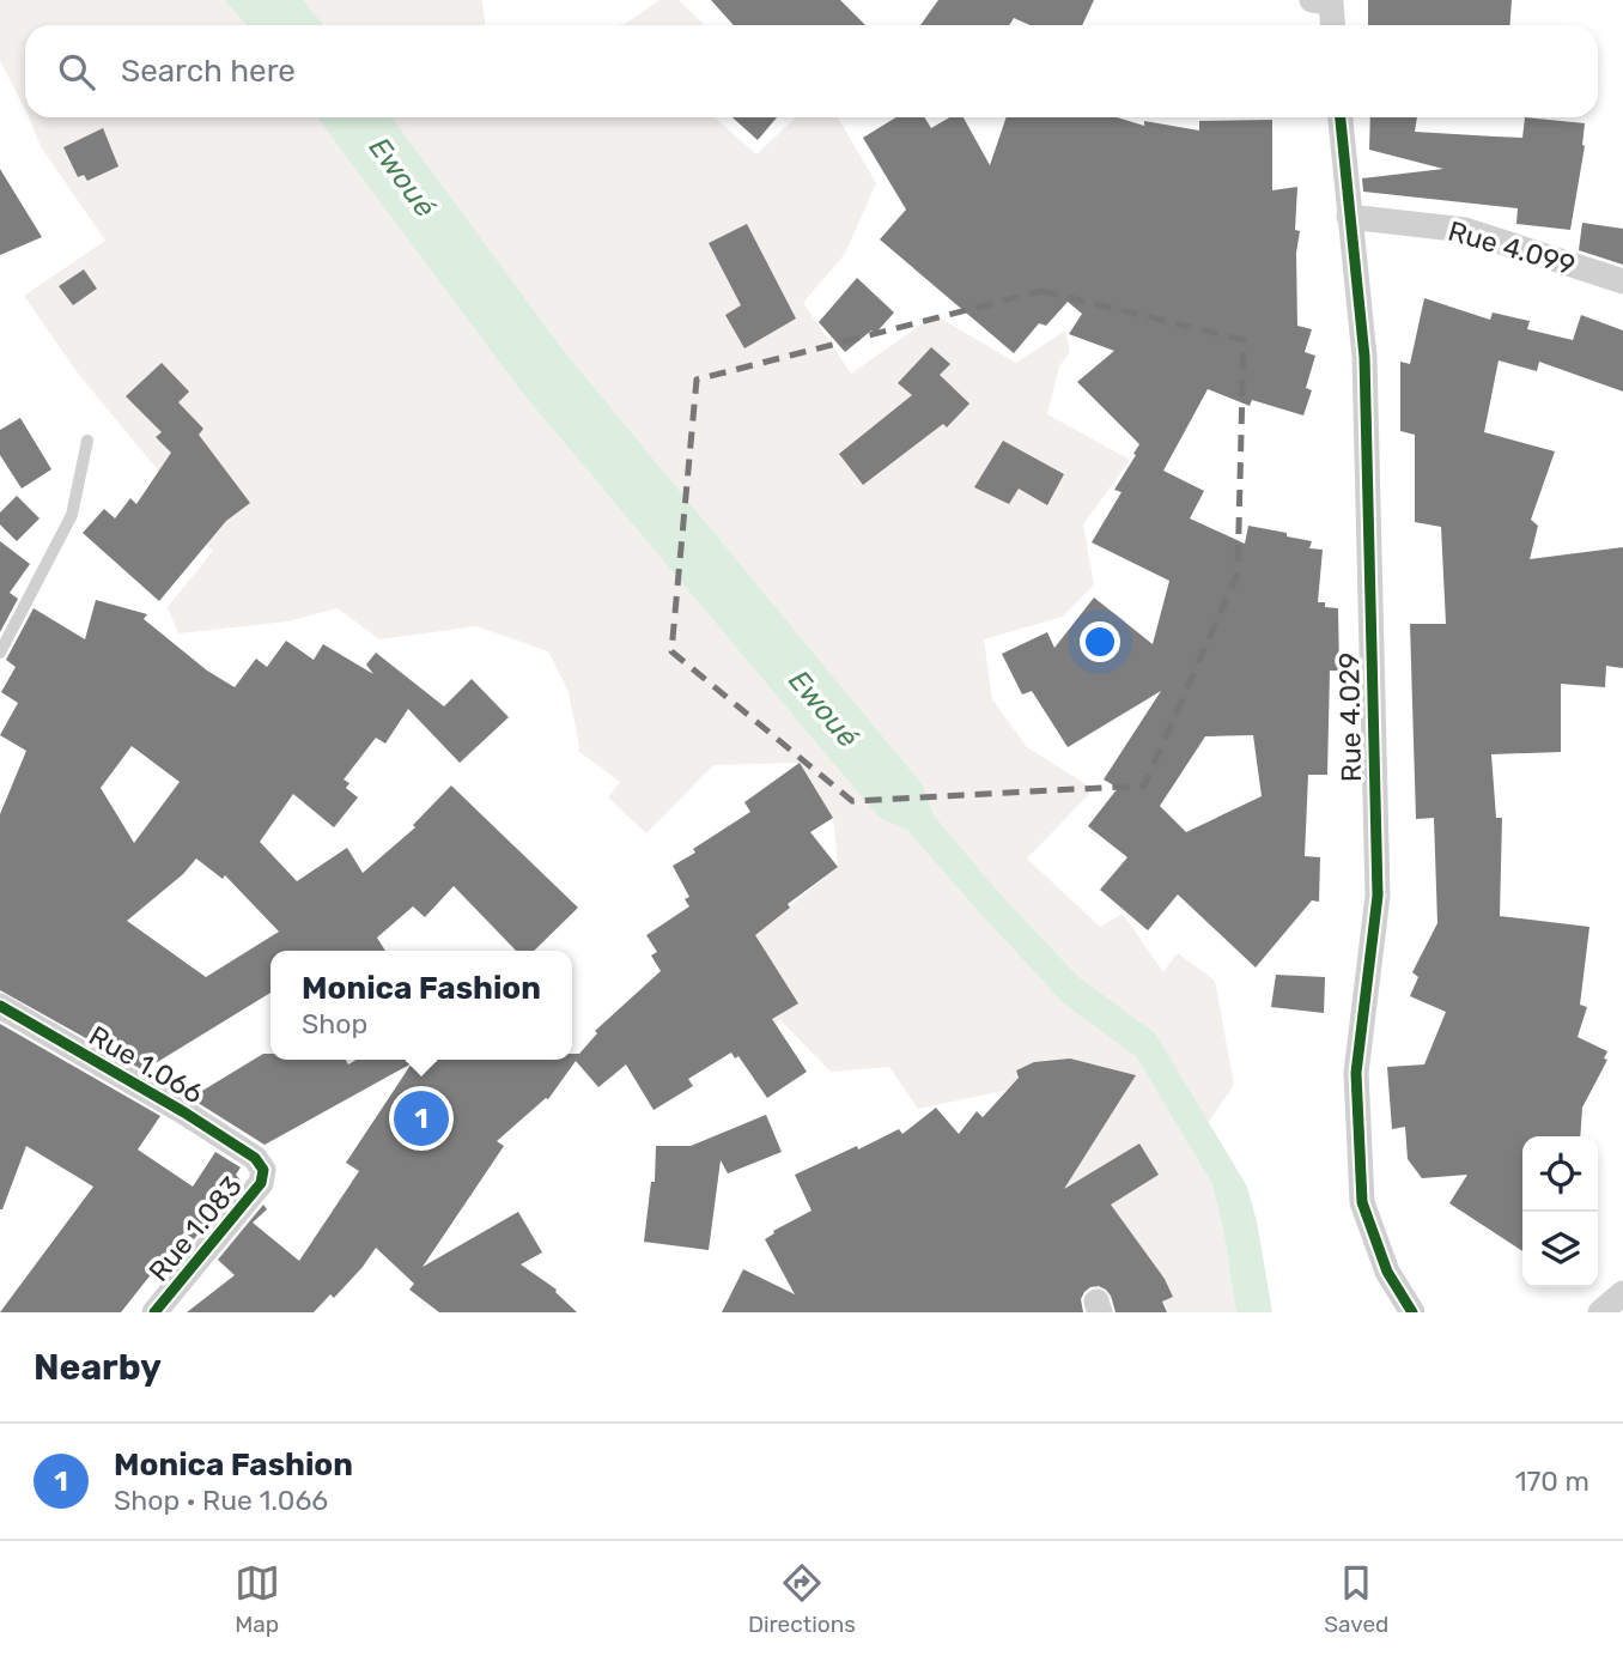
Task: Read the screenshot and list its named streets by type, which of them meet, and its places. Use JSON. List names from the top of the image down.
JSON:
{
  "streets": {
    "street": [
      "Rue 4.099",
      "Rue 4.029",
      "Rue 1.066",
      "Rue 1.083"
    ]
  },
  "crossings": [
    ["Rue 4.099", "Rue 4.029"],
    ["Rue 1.066", "Rue 1.083"]
  ],
  "water": ["Ewoué"],
  "page": {
    "search": "Search here",
    "popup": ["Monica Fashion", "Shop"],
    "pins": "1",
    "heading": "Nearby",
    "list": [
      {
        "mark": "1",
        "name": "Monica Fashion",
        "note": "Shop · Rue 1.066",
        "value": "170 m"
      }
    ],
    "nav": ["Map", "Directions", "Saved"]
  }
}
